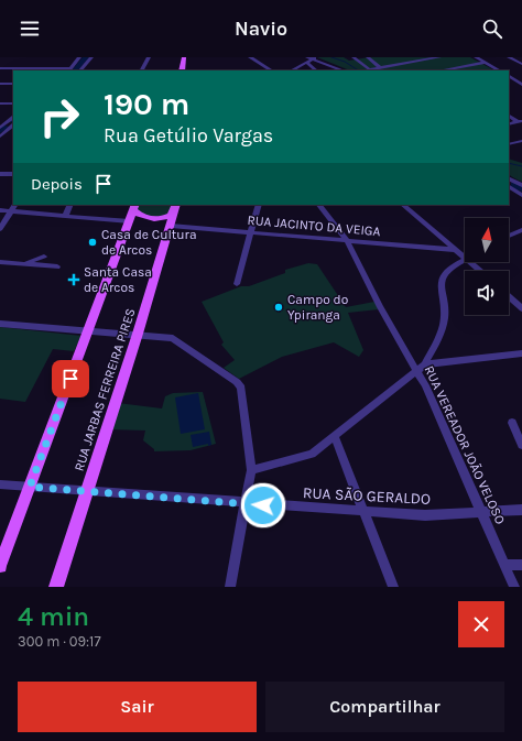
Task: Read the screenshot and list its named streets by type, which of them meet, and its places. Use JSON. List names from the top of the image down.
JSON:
{
  "streets": {
    "main road": ["RUA JARBAS FERREIRA PIRES"],
    "street": ["RUA JACINTO DA VEIGA", "RUA VEREADOR JOÃO VELOSO", "RUA SÃO GERALDO"]
  },
  "crossings": [
    ["RUA JACINTO DA VEIGA", "RUA JARBAS FERREIRA PIRES"],
    ["RUA JACINTO DA VEIGA", "RUA VEREADOR JOÃO VELOSO"],
    ["RUA JARBAS FERREIRA PIRES", "RUA SÃO GERALDO"],
    ["RUA VEREADOR JOÃO VELOSO", "RUA SÃO GERALDO"]
  ],
  "places": {
    "other": ["Casa de Cultura de Arcos", "Campo do Ypiranga"],
    "health": ["Santa Casa de Arcos"]
  },
  "north": "top",
  "page": {
    "header": "Navio",
    "turn": ["190 m", "Rua Getúlio Vargas"],
    "then": "Depois",
    "heading": ["4 min", "300 m · 09:17"],
    "buttons": ["Sair", "Compartilhar"]
  }
}
